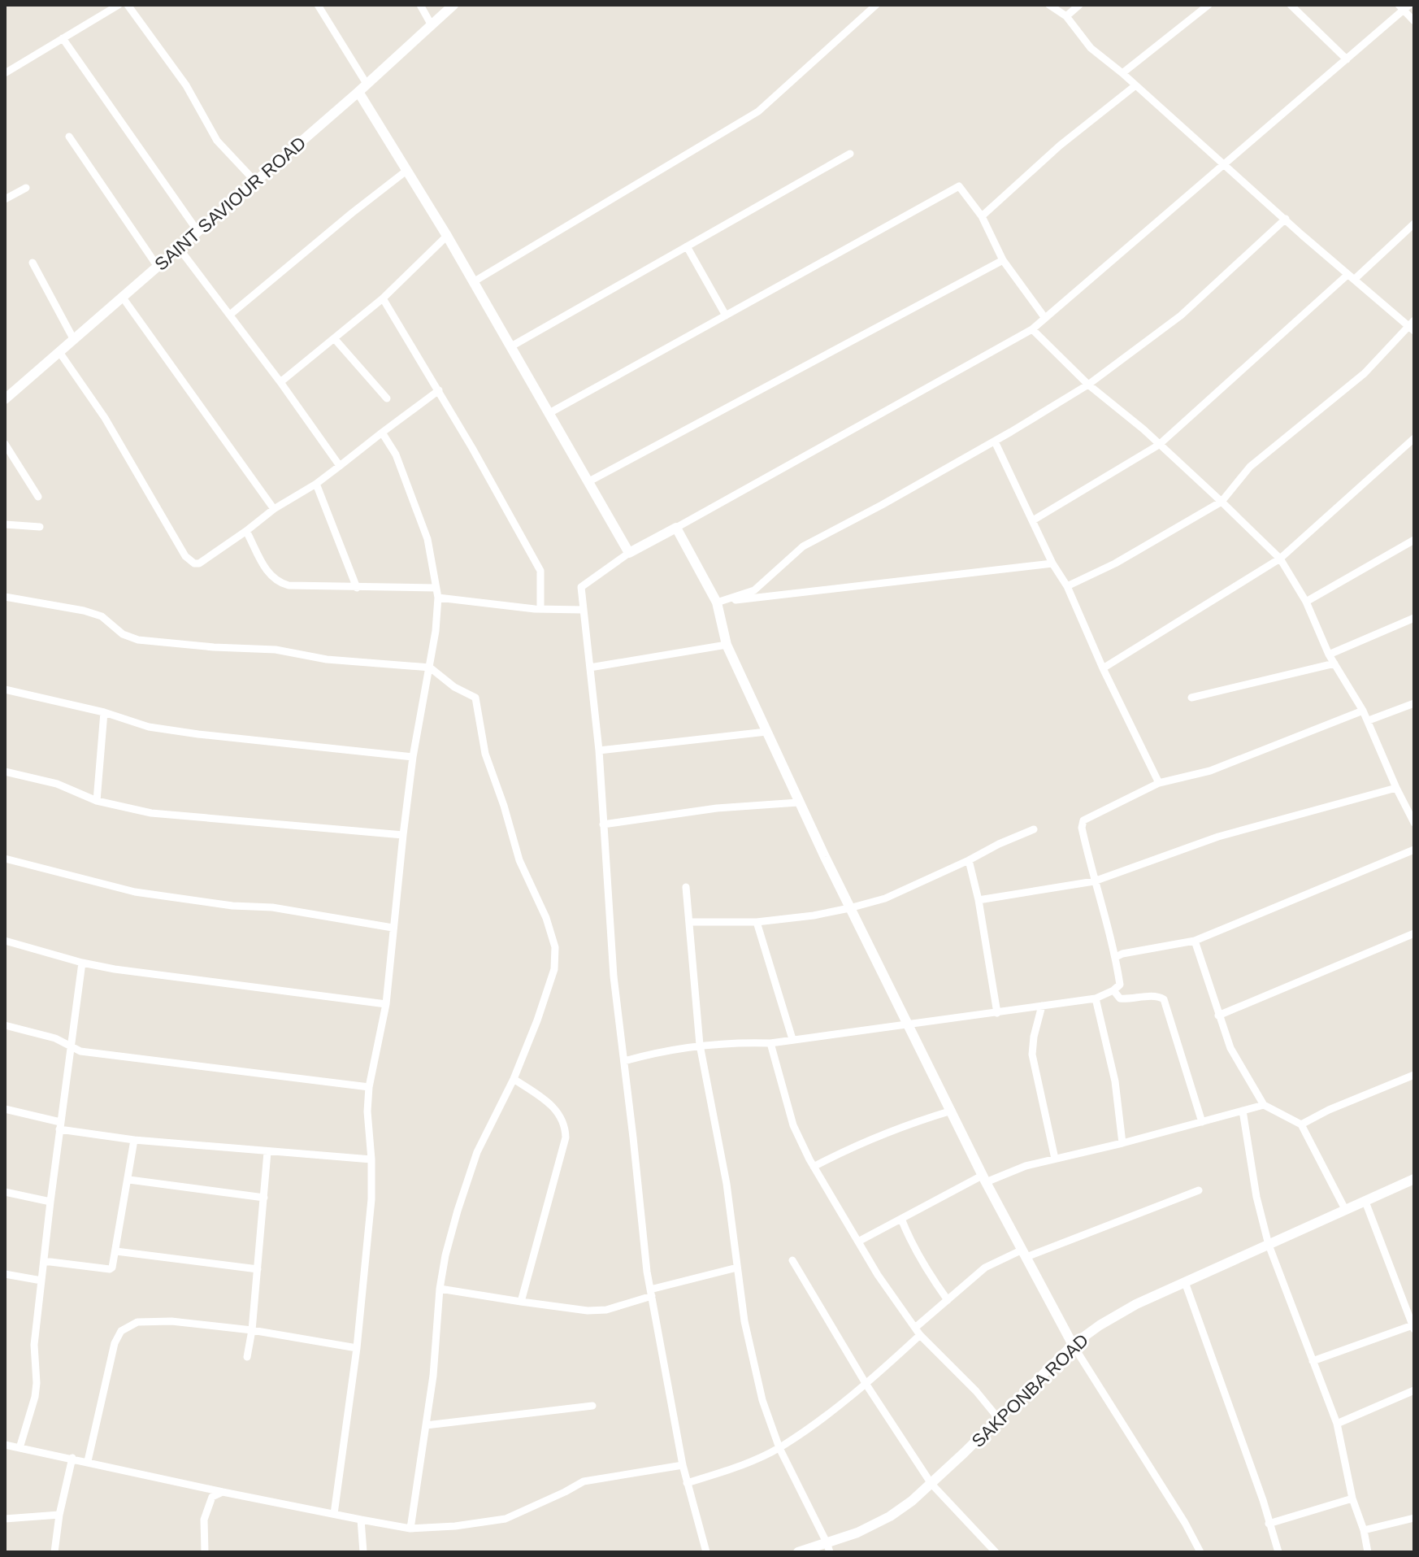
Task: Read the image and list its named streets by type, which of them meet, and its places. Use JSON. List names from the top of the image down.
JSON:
{
  "streets": {
    "street": ["SAINT SAVIOUR ROAD", "SAKPONBA ROAD"]
  }
}
